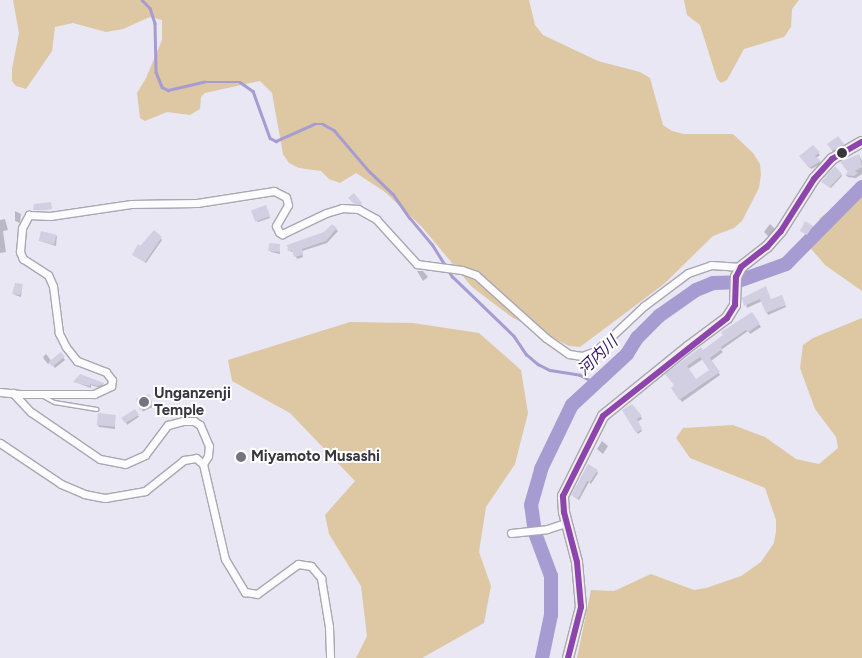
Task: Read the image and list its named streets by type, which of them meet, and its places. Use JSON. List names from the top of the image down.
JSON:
{
  "water": ["河内川"],
  "places": ["Unganzenji Temple", "Miyamoto Musashi"]
}
